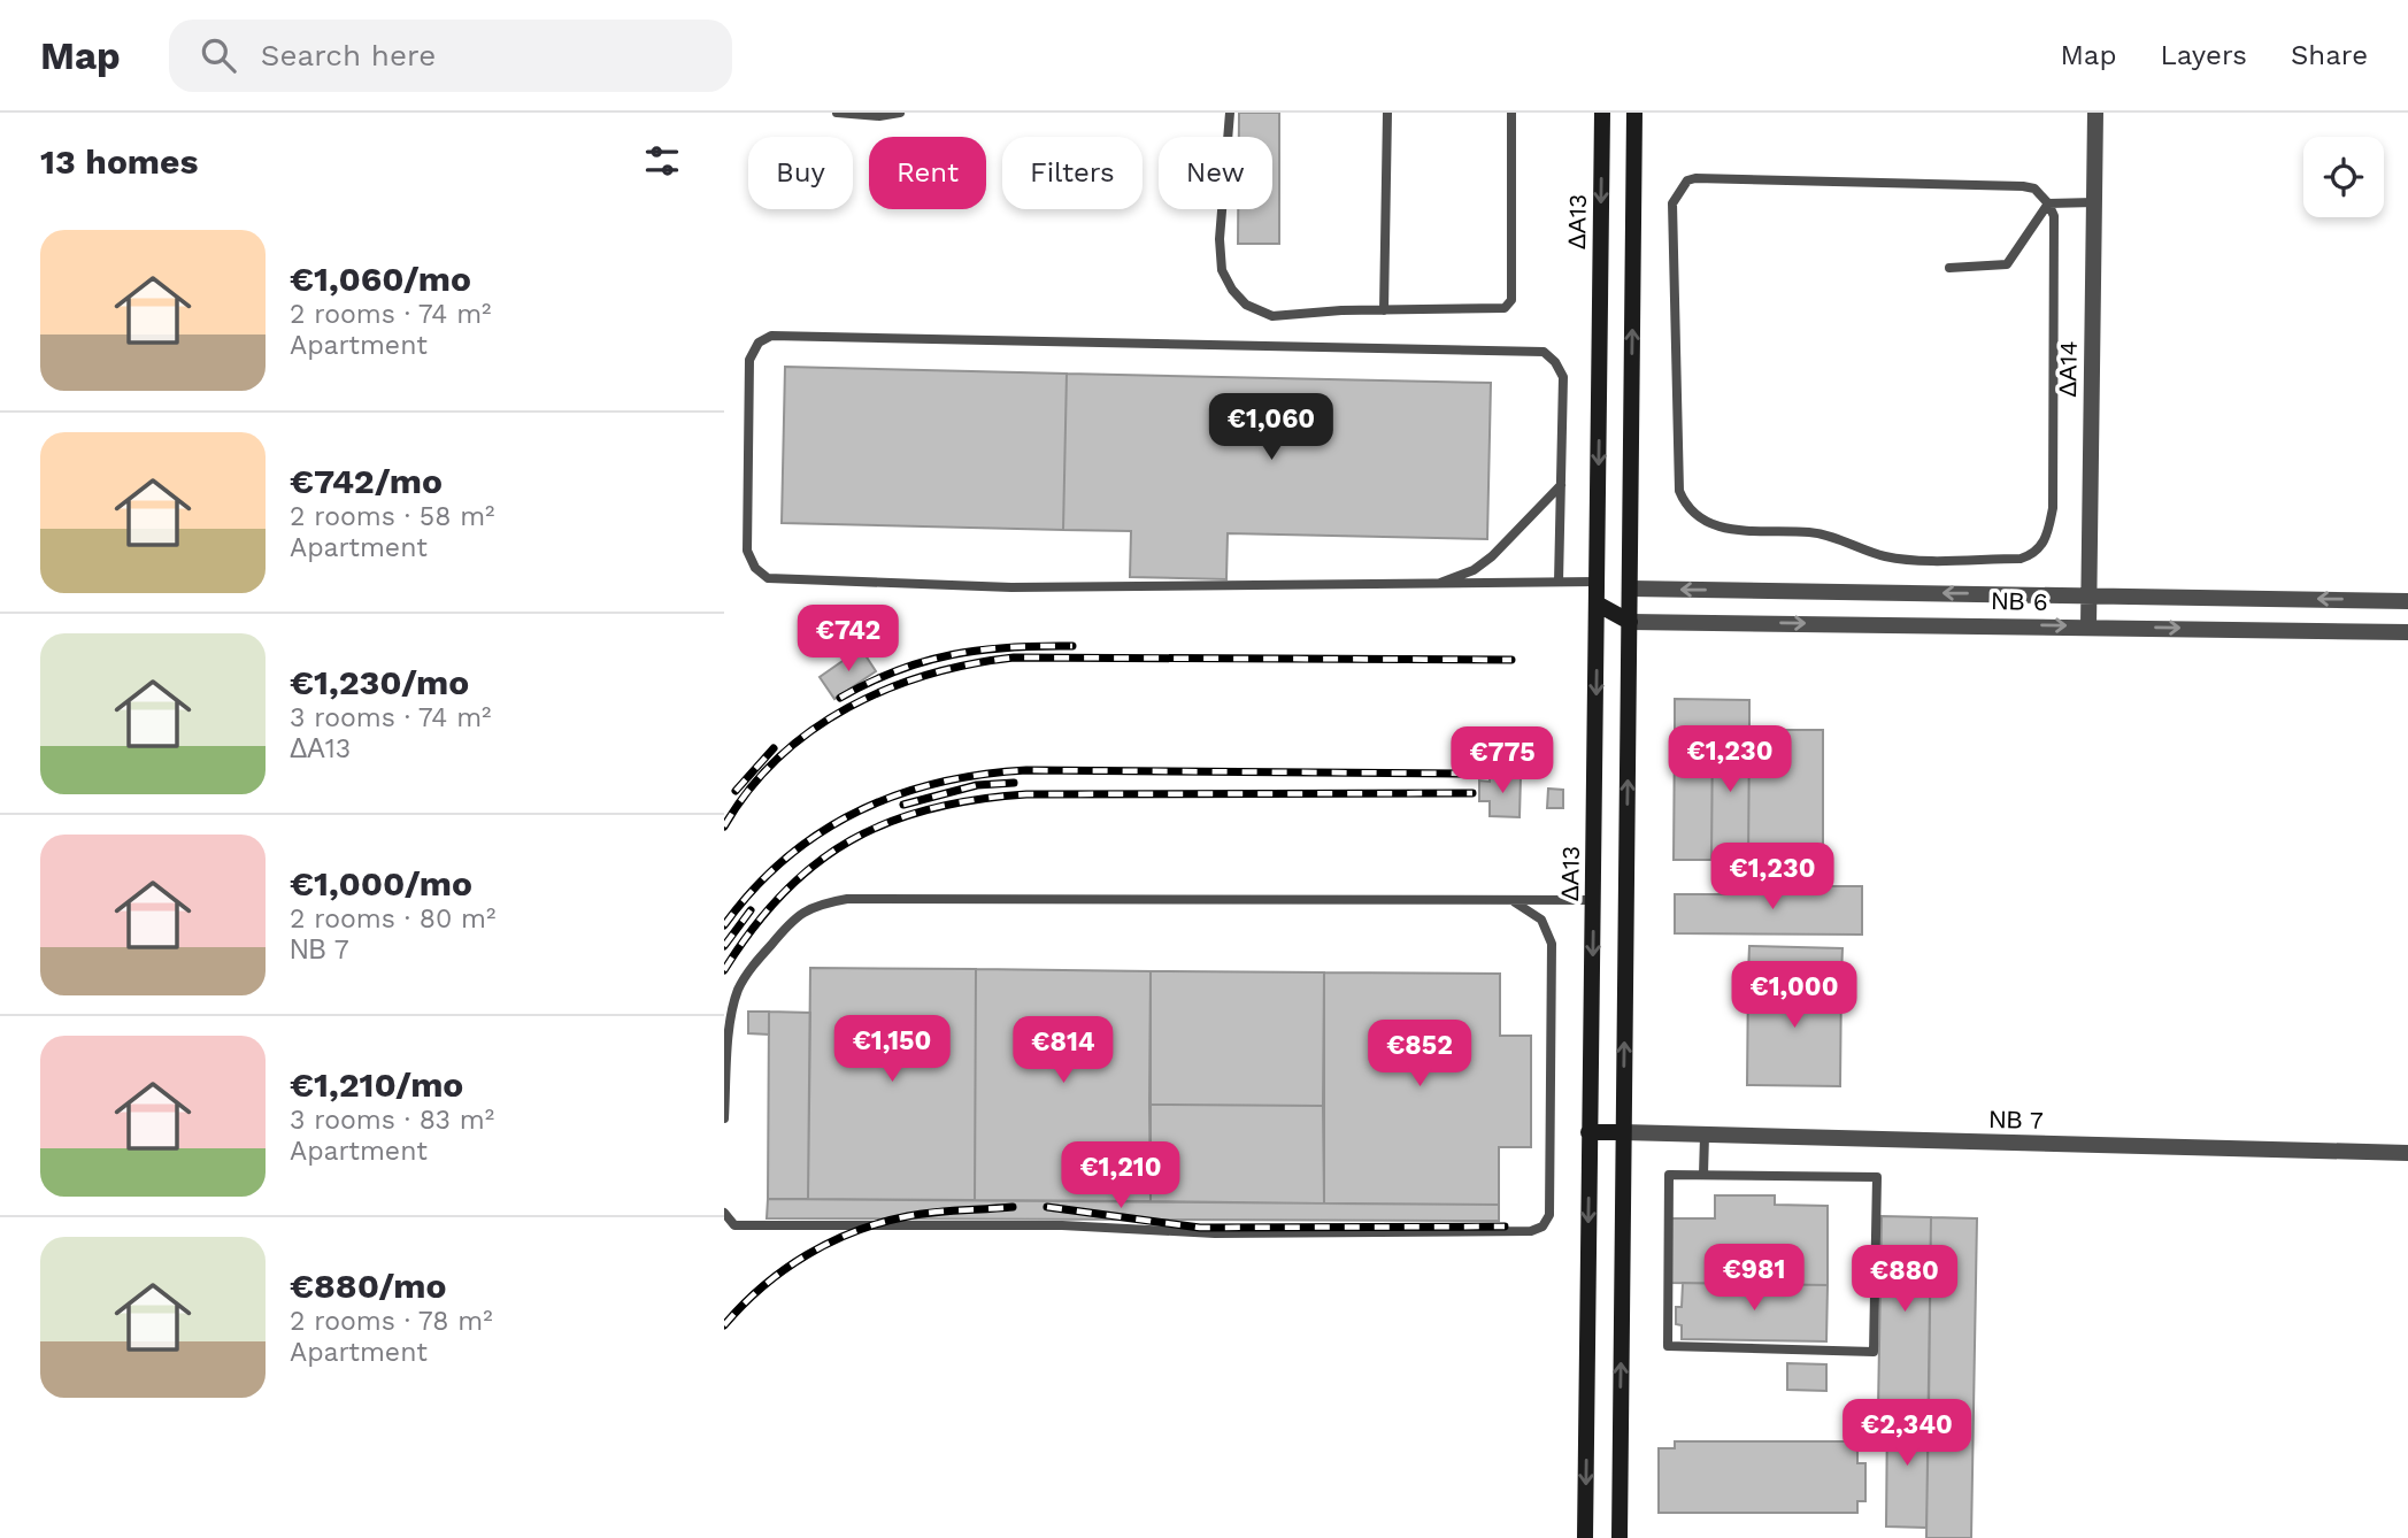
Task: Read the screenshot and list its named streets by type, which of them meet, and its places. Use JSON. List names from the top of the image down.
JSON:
{
  "streets": {
    "street": [
      "ΔΑ13",
      "ΔΑ14",
      "ΝΒ 6",
      "ΝΒ 7"
    ]
  },
  "crossings": [
    ["ΔΑ14", "ΝΒ 6"]
  ],
  "page": {
    "header": "Map",
    "search": "Search here",
    "nav": ["Map", "Layers", "Share"],
    "heading": "13 homes",
    "chip": [
      "Buy",
      "Rent",
      "Filters",
      "New"
    ],
    "list": [
      {
        "name": "€1,060/mo",
        "note": "2 rooms · 74 m² · Apartment"
      },
      {
        "name": "€742/mo",
        "note": "2 rooms · 58 m² · Apartment"
      },
      {
        "name": "€1,230/mo",
        "note": "3 rooms · 74 m² · ΔΑ13"
      },
      {
        "name": "€1,000/mo",
        "note": "2 rooms · 80 m² · ΝΒ 7"
      },
      {
        "name": "€1,210/mo",
        "note": "3 rooms · 83 m² · Apartment"
      },
      {
        "name": "€880/mo",
        "note": "2 rooms · 78 m² · Apartment"
      }
    ],
    "price": [
      "€1,060",
      "€742",
      "€1,230",
      "€775",
      "€1,230",
      "€1,000",
      "€1,150",
      "€814",
      "€852",
      "€1,210",
      "€981",
      "€880",
      "€2,340"
    ]
  }
}
